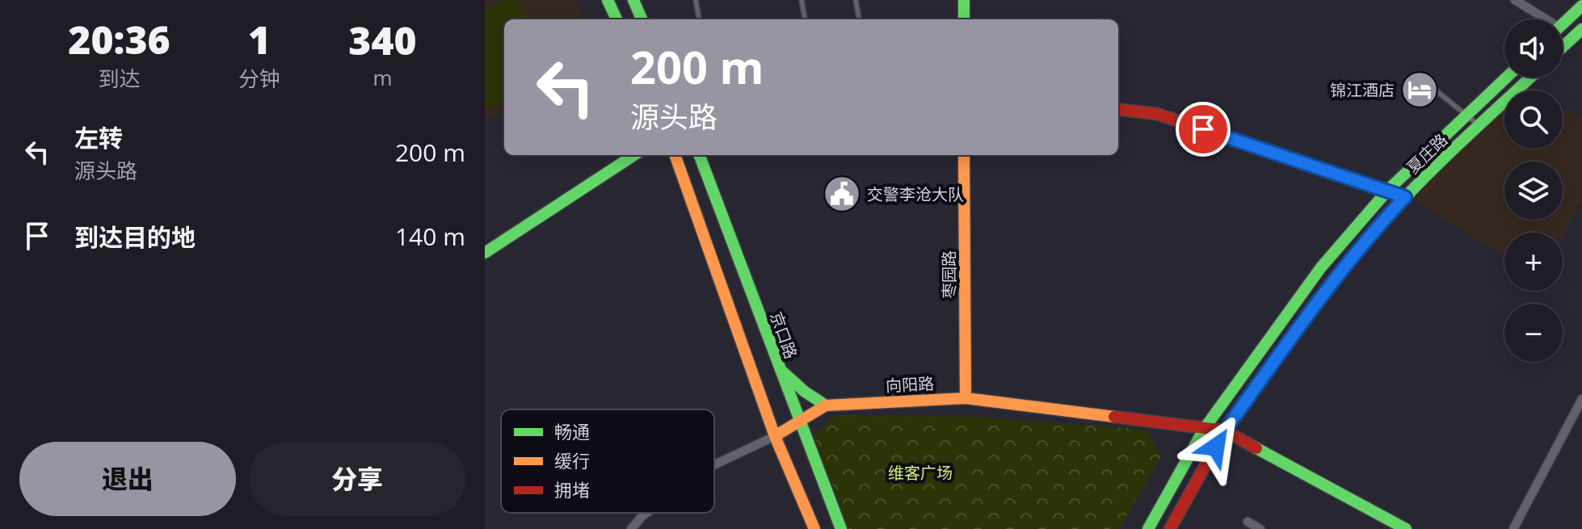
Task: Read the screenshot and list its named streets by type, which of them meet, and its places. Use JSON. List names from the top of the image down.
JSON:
{
  "streets": {
    "main road": [
      "夏庄路",
      "枣园路",
      "京口路",
      "向阳路"
    ]
  },
  "crossings": [
    ["夏庄路", "向阳路"],
    ["枣园路", "向阳路"],
    ["京口路", "向阳路"]
  ],
  "parks": ["维客广场"],
  "places": {
    "hotel": ["锦江酒店"],
    "public building": ["交警李沧大队"]
  },
  "legend": ["畅通", "缓行", "拥堵"],
  "page": {
    "eta": [
      "20:36",
      "到达",
      "1",
      "分钟",
      "340",
      "m"
    ],
    "map_buttons": ["+", "−"],
    "turn": ["200 m", "源头路"],
    "list": [
      {
        "name": "左转",
        "note": "源头路",
        "value": "200 m"
      },
      {
        "name": "到达目的地",
        "value": "140 m"
      }
    ],
    "buttons": ["退出", "分享"]
  }
}
